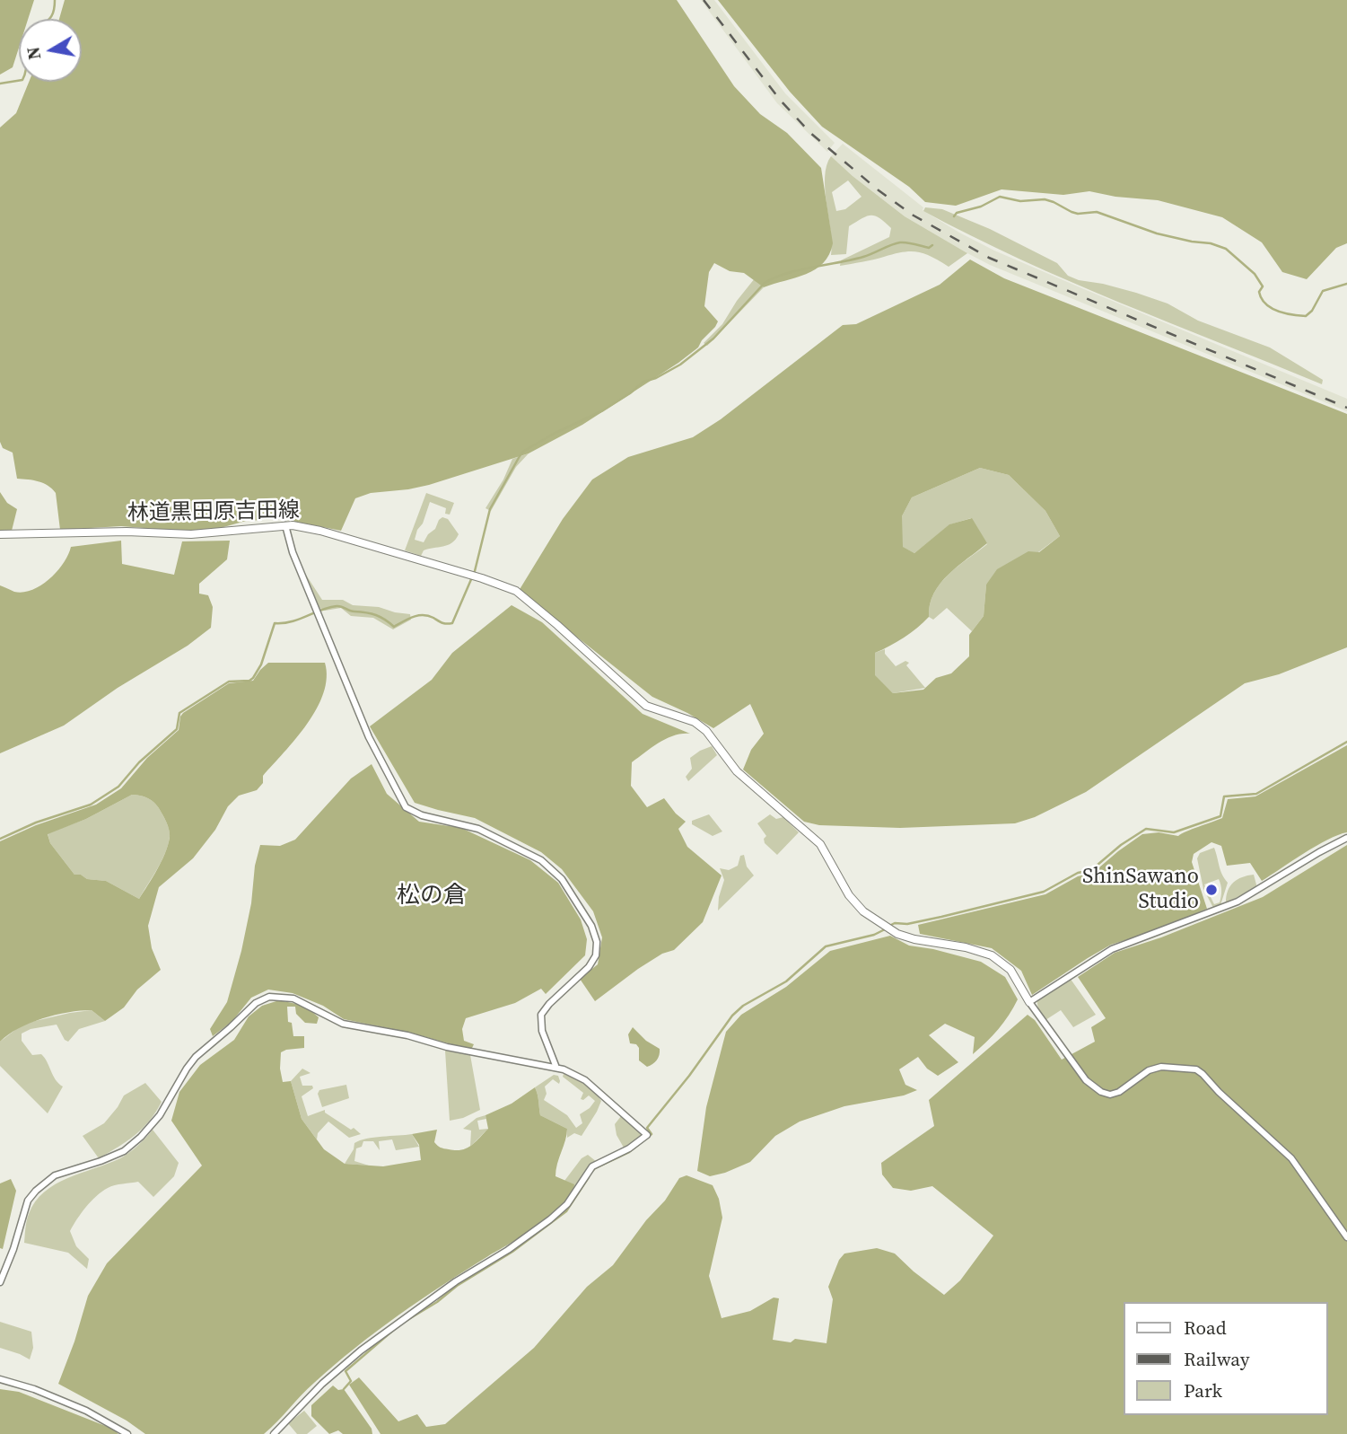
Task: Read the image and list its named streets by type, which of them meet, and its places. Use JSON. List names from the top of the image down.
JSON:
{
  "streets": {
    "street": ["林道黒田原吉田線"]
  },
  "districts": ["松の倉"],
  "places": ["ShinSawano Studio"],
  "legend": ["Road", "Railway", "Park"],
  "north": "left"
}
